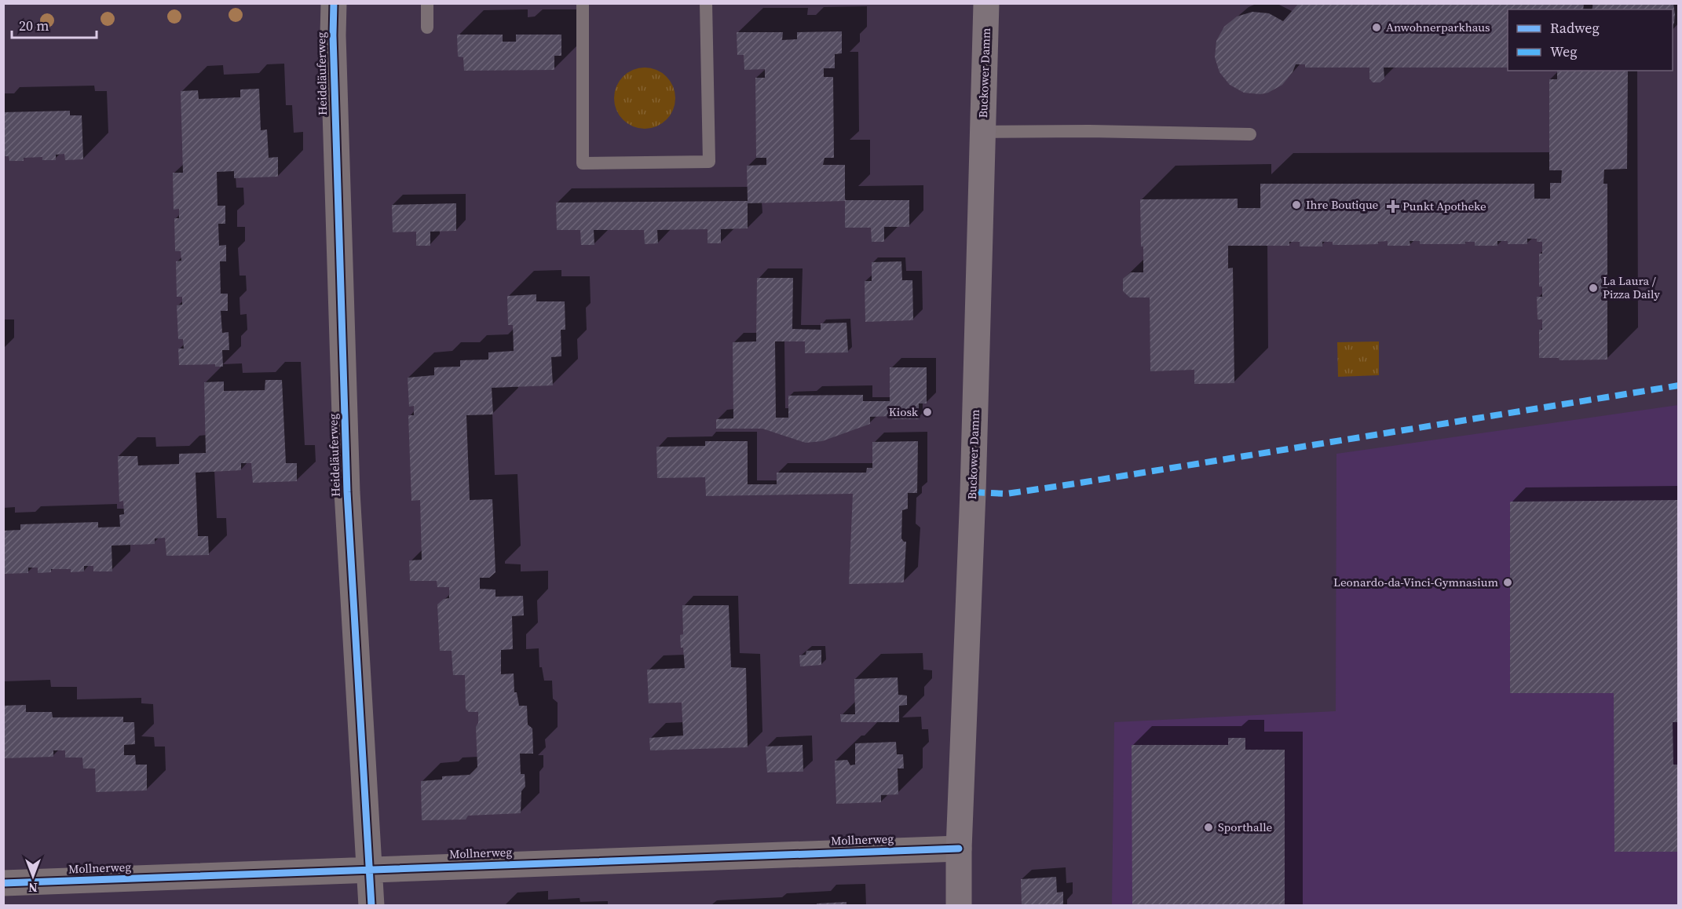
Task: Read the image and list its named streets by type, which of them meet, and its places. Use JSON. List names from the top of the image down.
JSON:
{
  "streets": {
    "main road": ["Buckower Damm"],
    "street": ["Heideläuferweg", "Mollnerweg"]
  },
  "crossings": [
    ["Buckower Damm", "Mollnerweg"],
    ["Heideläuferweg", "Mollnerweg"]
  ],
  "places": {
    "other": [
      "Anwohnerparkhaus",
      "Ihre Boutique",
      "La Laura / Pizza Daily",
      "Kiosk",
      "Leonardo-da-Vinci-Gymnasium",
      "Sporthalle"
    ],
    "health": ["Punkt Apotheke"]
  },
  "legend": ["Radweg", "Weg"],
  "scale_bar": "20 m",
  "north": "bottom"
}
